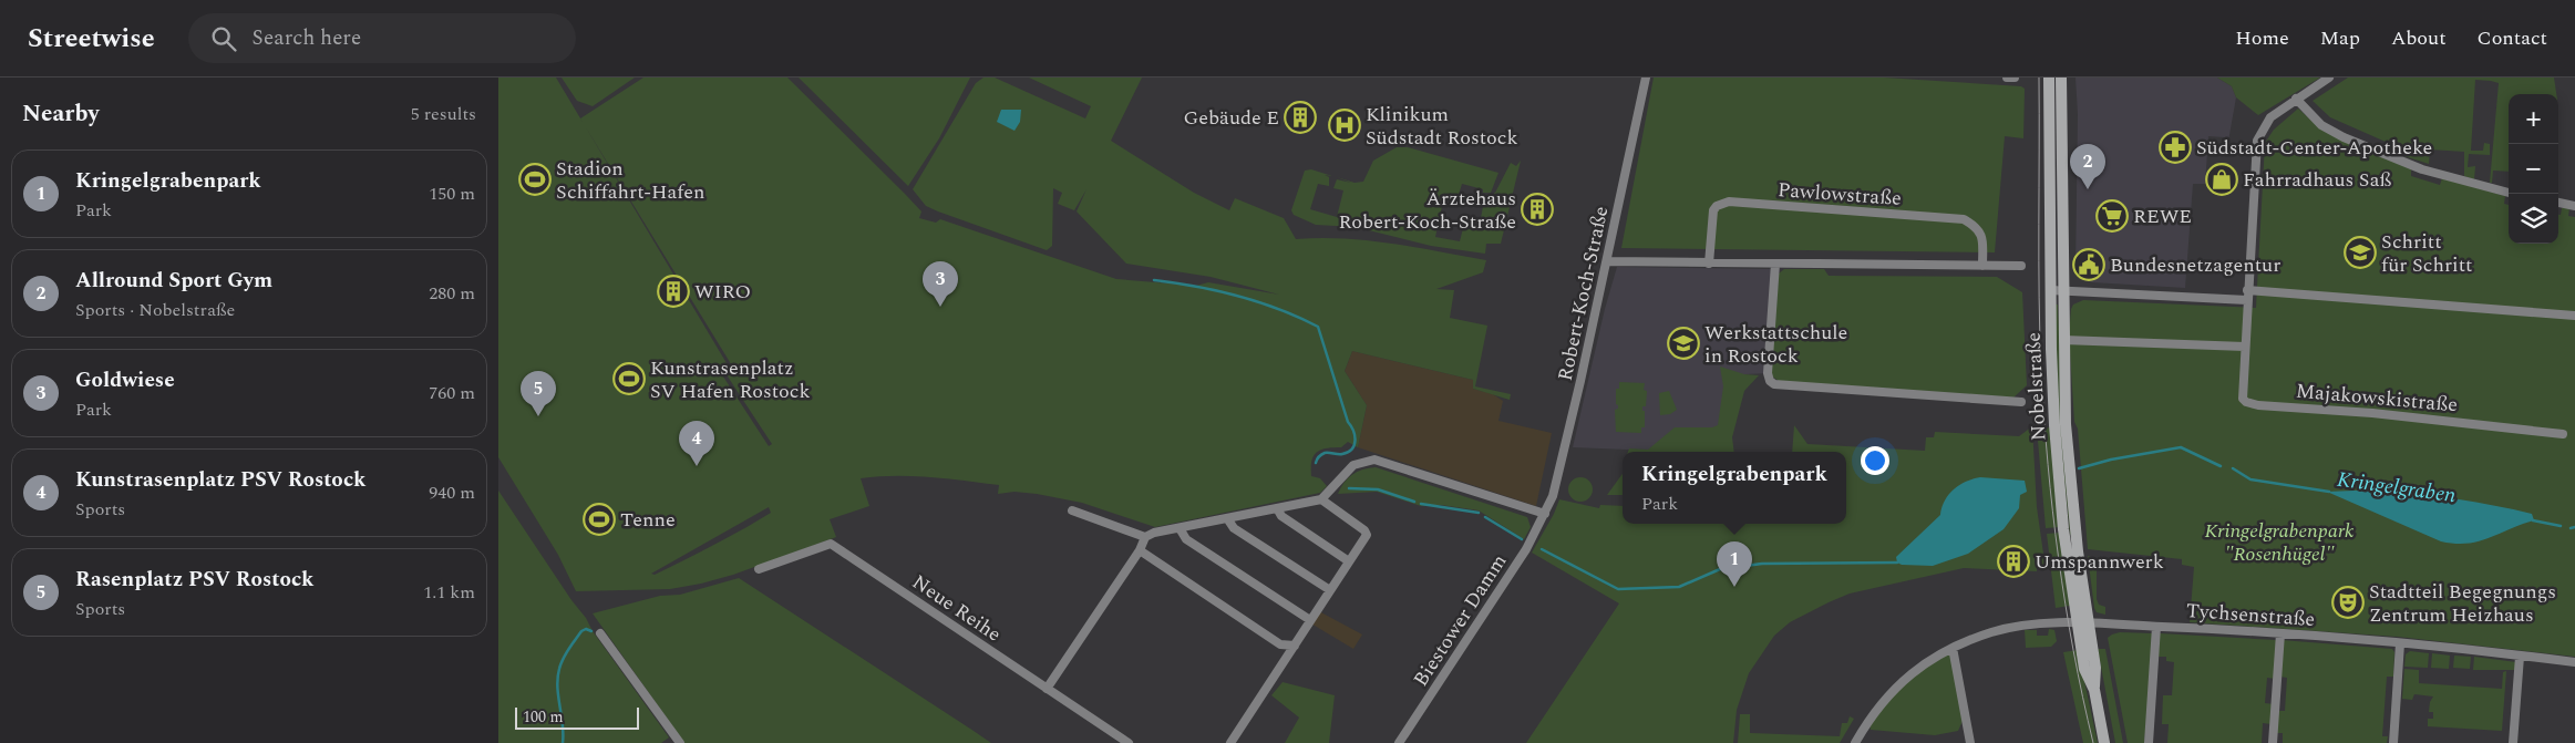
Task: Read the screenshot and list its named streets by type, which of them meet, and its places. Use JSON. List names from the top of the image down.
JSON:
{
  "streets": {
    "main road": ["Nobelstraße"],
    "street": [
      "Pawlowstraße",
      "Robert-Koch-Straße",
      "Majakowskistraße",
      "Neue Reihe",
      "Tychsenstraße",
      "Biestower Damm"
    ]
  },
  "crossings": [
    ["Robert-Koch-Straße", "Biestower Damm"],
    ["Nobelstraße", "Tychsenstraße"]
  ],
  "water": ["Kringelgraben"],
  "parks": ["Kringelgrabenpark \"Rosenhügel\""],
  "places": {
    "building": [
      "Gebäude E",
      "Ärztehaus Robert-Koch-Straße",
      "WIRO",
      "Umspannwerk"
    ],
    "hospital": ["Klinikum Südstadt Rostock"],
    "pharmacy": ["Südstadt-Center-Apotheke"],
    "sports": ["Stadion Schiffahrt-Hafen", "Kunstrasenplatz SV Hafen Rostock", "Tenne"],
    "shop": ["Fahrradhaus Saß"],
    "supermarket": ["REWE"],
    "school or university": ["Schritt für Schritt", "Werkstattschule in Rostock"],
    "public building": ["Bundesnetzagentur"],
    "theatre": ["Stadtteil Begegnungs Zentrum Heizhaus"]
  },
  "scale_bar": "100 m",
  "page": {
    "header": "Streetwise",
    "search": "Search here",
    "nav": [
      "Home",
      "Map",
      "About",
      "Contact"
    ],
    "heading": ["Nearby", "5 results"],
    "map_buttons": ["+", "−"],
    "pins": [
      "2",
      "3",
      "5",
      "4",
      "1"
    ],
    "list": [
      {
        "mark": "1",
        "name": "Kringelgrabenpark",
        "note": "Park",
        "value": "150 m"
      },
      {
        "mark": "2",
        "name": "Allround Sport Gym",
        "note": "Sports · Nobelstraße",
        "value": "280 m"
      },
      {
        "mark": "3",
        "name": "Goldwiese",
        "note": "Park",
        "value": "760 m"
      },
      {
        "mark": "4",
        "name": "Kunstrasenplatz PSV Rostock",
        "note": "Sports",
        "value": "940 m"
      },
      {
        "mark": "5",
        "name": "Rasenplatz PSV Rostock",
        "note": "Sports",
        "value": "1.1 km"
      }
    ],
    "popup": ["Kringelgrabenpark", "Park"],
    "scale": "100 m"
  }
}
